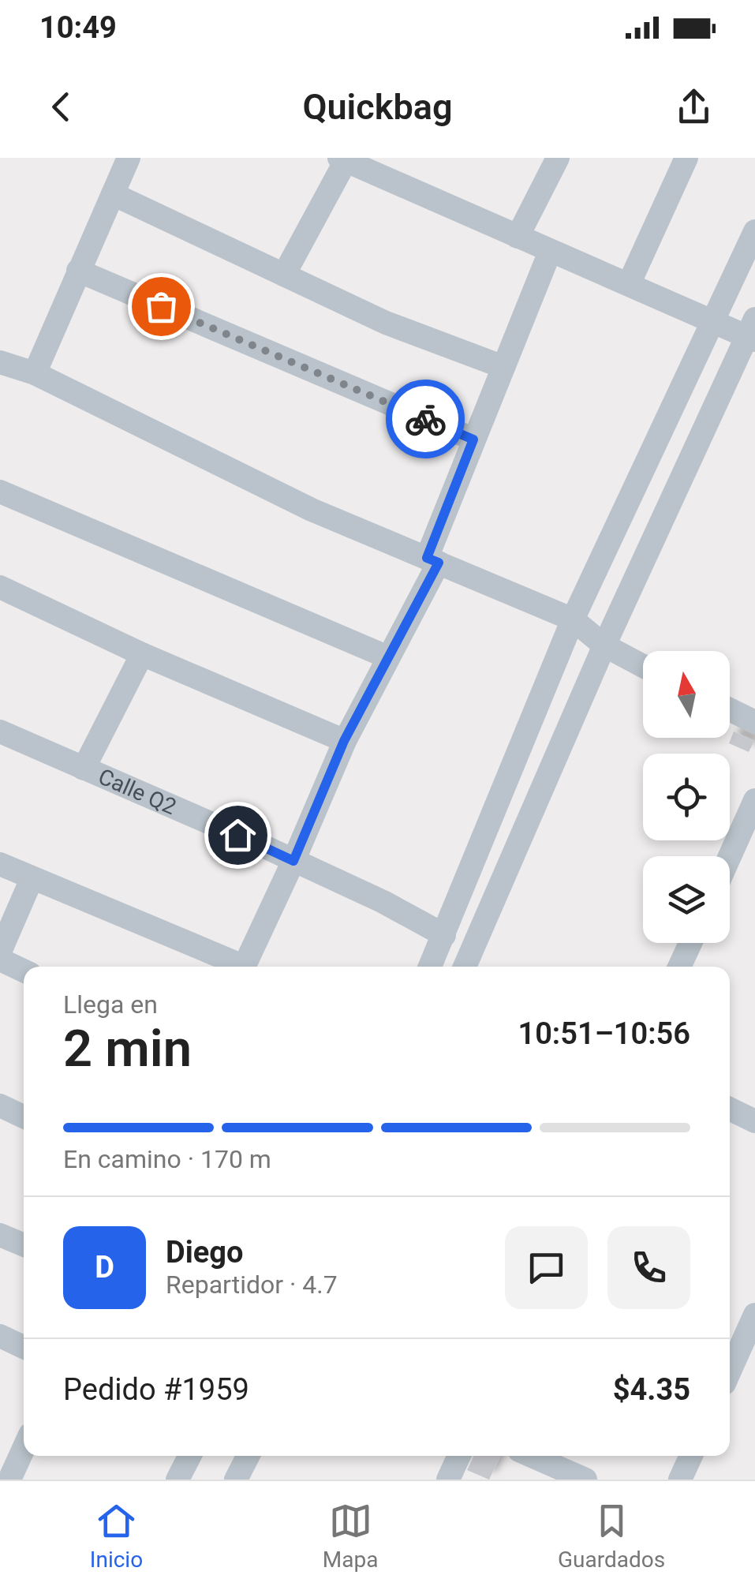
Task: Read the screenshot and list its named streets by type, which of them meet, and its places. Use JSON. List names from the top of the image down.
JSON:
{
  "streets": {
    "street": ["Calle Q2"]
  },
  "north": "top",
  "page": {
    "status": "10:49",
    "header": "Quickbag",
    "heading": ["2 min", "Llega en", "10:51–10:56"],
    "panel": [
      "Diego",
      "Repartidor · 4.7",
      "Pedido #1959",
      "$4.35"
    ],
    "bar": "En camino · 170 m",
    "round": "D",
    "tabs": ["Inicio", "Mapa", "Guardados"]
  }
}
